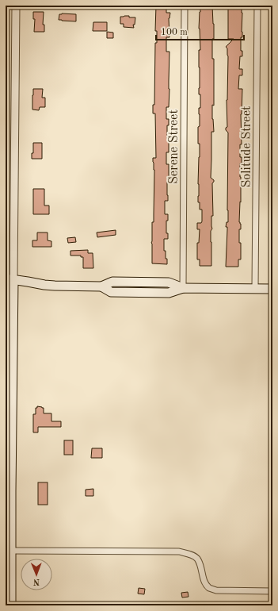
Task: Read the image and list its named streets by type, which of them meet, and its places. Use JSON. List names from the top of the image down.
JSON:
{
  "streets": {
    "street": ["Serene Street", "Solitude Street"]
  },
  "scale_bar": "100 m",
  "north": "bottom"
}
